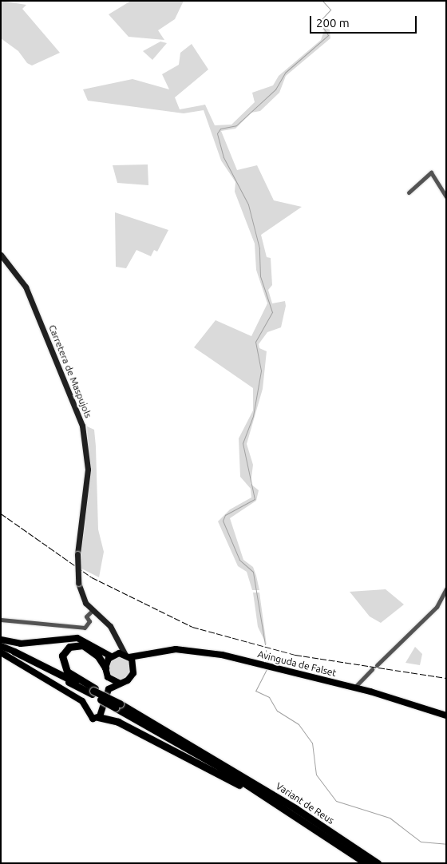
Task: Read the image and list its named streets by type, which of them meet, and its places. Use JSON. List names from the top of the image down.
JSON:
{
  "streets": {
    "highway": ["Variant de Reus"],
    "main road": ["Avinguda de Falset"],
    "street": ["Carretera de Maspujols"]
  },
  "scale_bar": "200 m"
}
